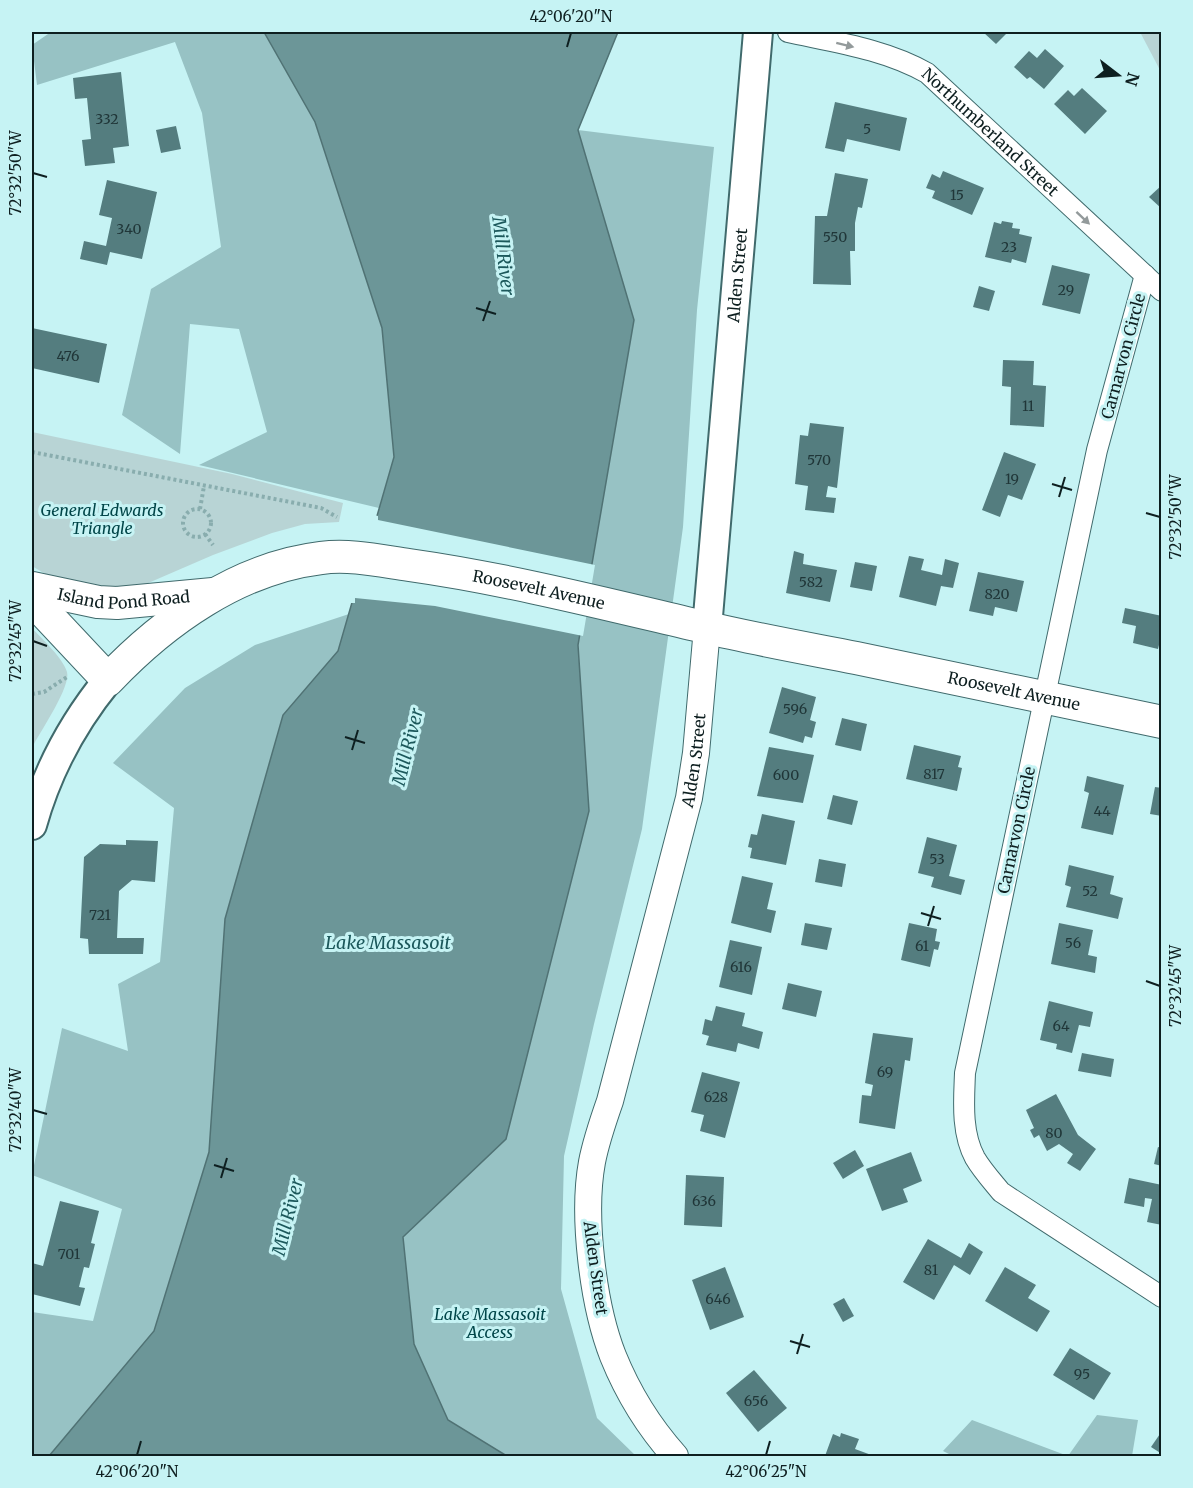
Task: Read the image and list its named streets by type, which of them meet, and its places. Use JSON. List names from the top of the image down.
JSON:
{
  "streets": {
    "main road": ["Alden Street", "Roosevelt Avenue", "Island Pond Road"],
    "street": ["Northumberland Street", "Carnarvon Circle"]
  },
  "crossings": [
    ["Northumberland Street", "Carnarvon Circle"],
    ["Alden Street", "Roosevelt Avenue"],
    ["Carnarvon Circle", "Roosevelt Avenue"],
    ["Roosevelt Avenue", "Island Pond Road"]
  ],
  "one_way": ["Northumberland Street"],
  "water": ["Mill River", "Lake Massasoit"],
  "parks": ["General Edwards Triangle", "Lake Massasoit Access"],
  "house_numbers": [
    "332",
    "5",
    "15",
    "340",
    "550",
    "23",
    "29",
    "476",
    "11",
    "570",
    "19",
    "582",
    "820",
    "596",
    "817",
    "600",
    "44",
    "53",
    "52",
    "721",
    "56",
    "61",
    "616",
    "64",
    "69",
    "628",
    "80",
    "636",
    "701",
    "81",
    "646",
    "95",
    "656"
  ],
  "north": "right",
  "coordinates": [
    "42°06'20\"N",
    "72°32'50\"W",
    "72°32'45\"W",
    "72°32'40\"W",
    "42°06'25\"N"
  ]
}
